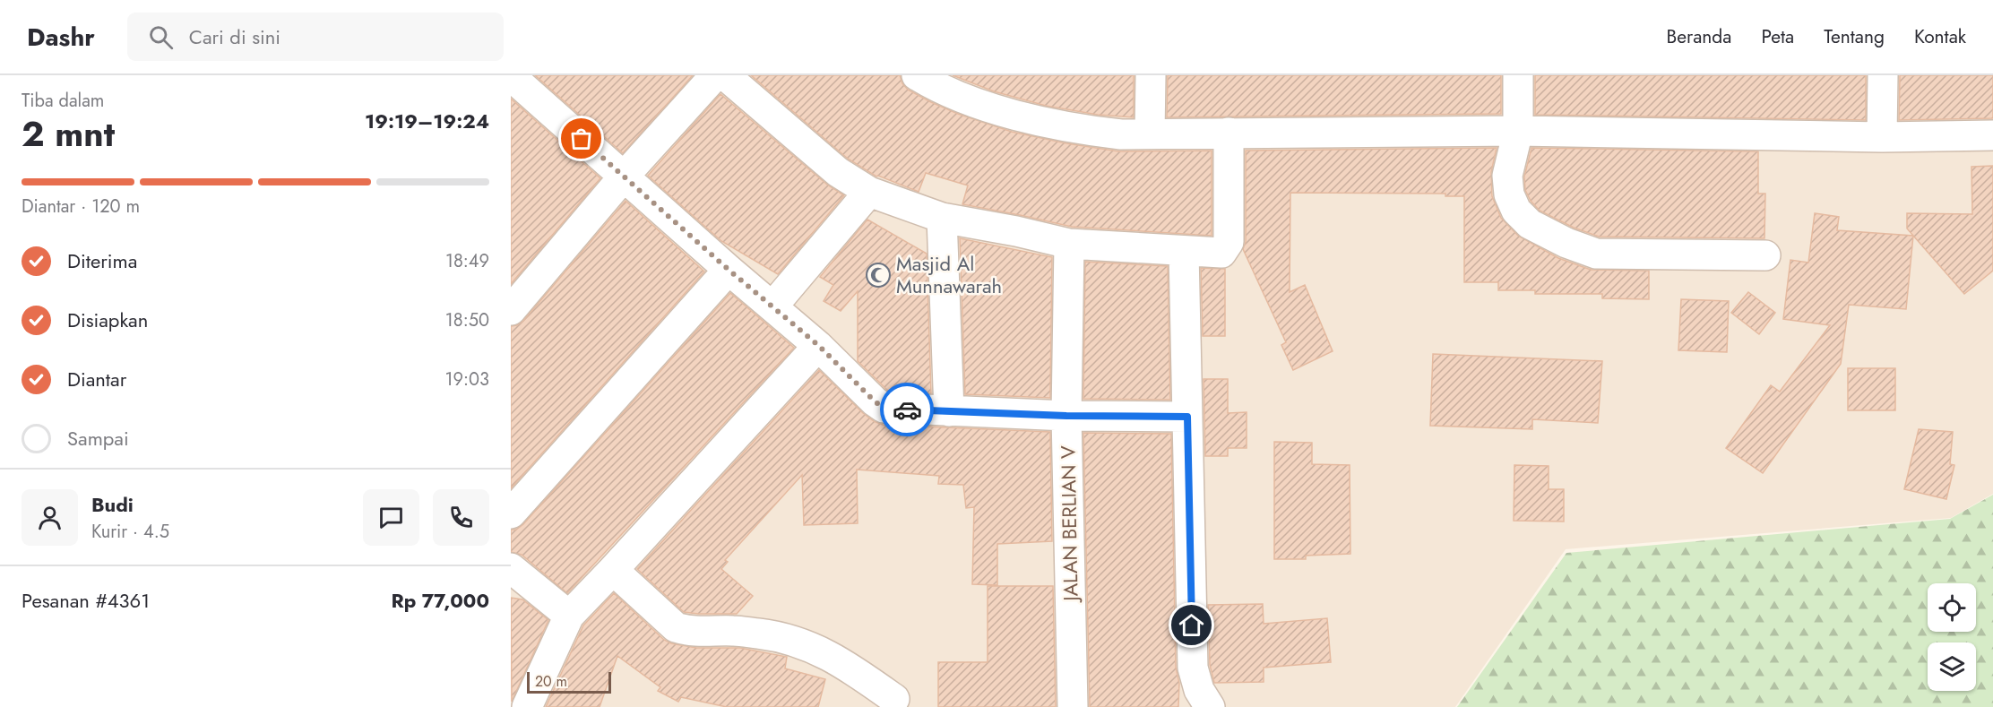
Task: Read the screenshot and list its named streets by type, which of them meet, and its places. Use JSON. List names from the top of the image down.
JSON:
{
  "streets": {
    "street": ["JALAN BERLIAN V"]
  },
  "places": {
    "mosque": ["Masjid Al Munnawarah"]
  },
  "scale_bar": "20 m",
  "page": {
    "header": "Dashr",
    "search": "Cari di sini",
    "nav": [
      "Beranda",
      "Peta",
      "Tentang",
      "Kontak"
    ],
    "heading": ["2 mnt", "Tiba dalam", "19:19–19:24"],
    "panel": [
      "Budi",
      "Kurir · 4.5",
      "Pesanan #4361",
      "Rp 77,000"
    ],
    "bar": "Diantar · 120 m",
    "list": [
      ["Diterima", "18:49"],
      ["Disiapkan", "18:50"],
      ["Diantar", "19:03"],
      "Sampai"
    ],
    "scale": "20 m"
  }
}
